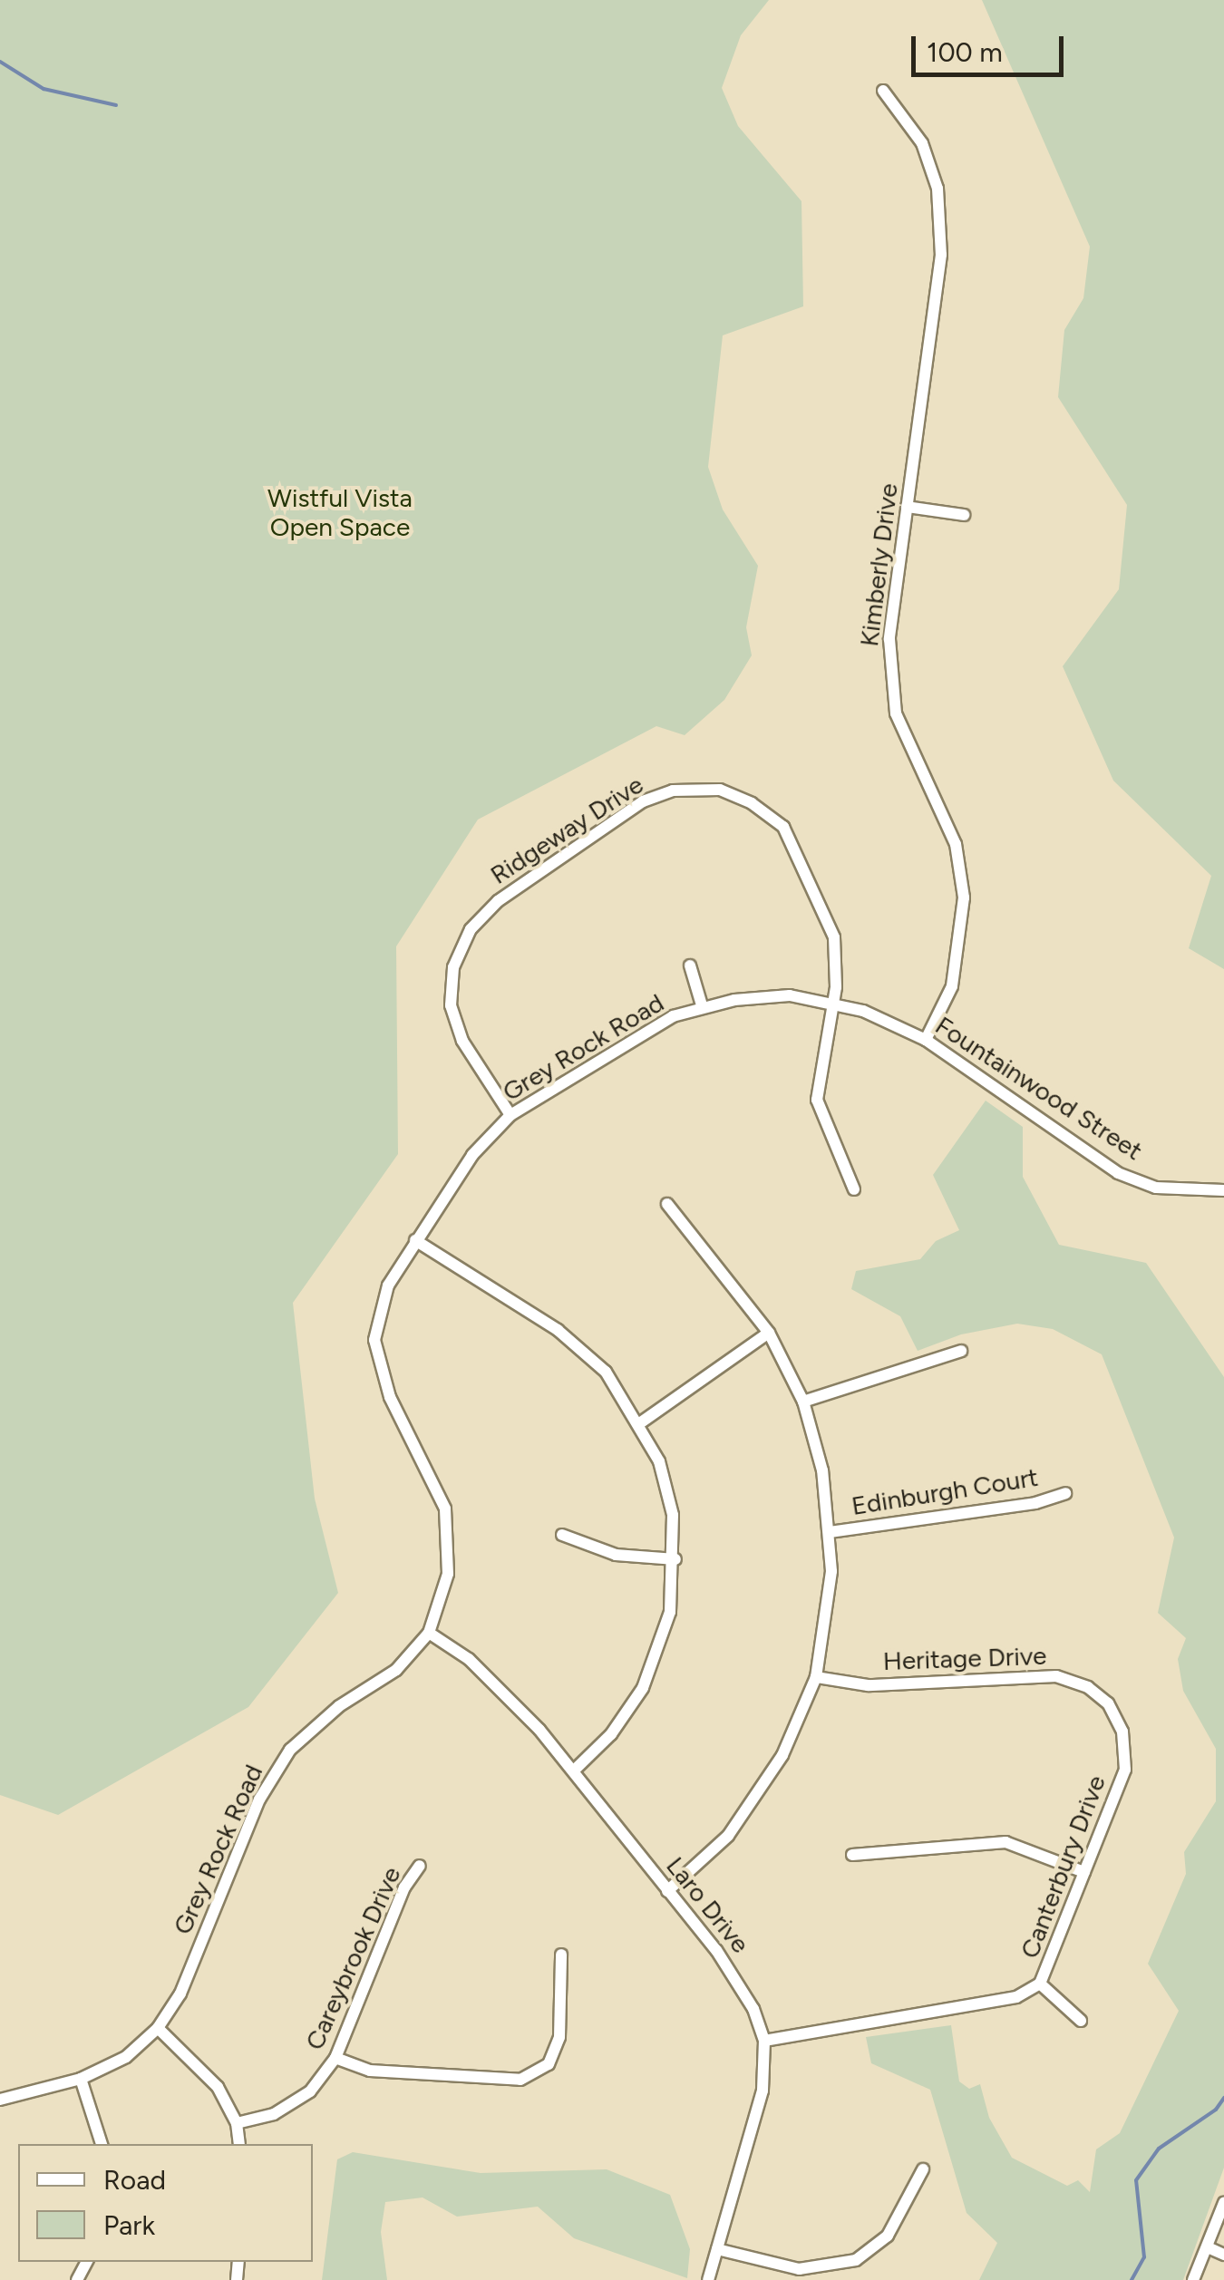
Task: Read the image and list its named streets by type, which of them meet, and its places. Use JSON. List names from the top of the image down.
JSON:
{
  "streets": {
    "street": [
      "Kimberly Drive",
      "Ridgeway Drive",
      "Grey Rock Road",
      "Fountainwood Street",
      "Edinburgh Court",
      "Heritage Drive",
      "Canterbury Drive",
      "Laro Drive",
      "Careybrook Drive"
    ]
  },
  "crossings": [
    ["Kimberly Drive", "Fountainwood Street"],
    ["Ridgeway Drive", "Grey Rock Road"],
    ["Ridgeway Drive", "Fountainwood Street"],
    ["Grey Rock Road", "Fountainwood Street"],
    ["Grey Rock Road", "Laro Drive"],
    ["Heritage Drive", "Canterbury Drive"],
    ["Canterbury Drive", "Laro Drive"]
  ],
  "parks": ["Wistful Vista Open Space"],
  "legend": ["Road", "Park"],
  "scale_bar": "100 m"
}
